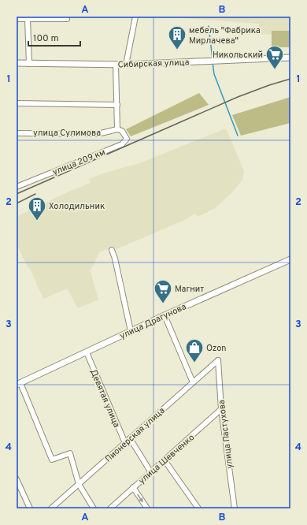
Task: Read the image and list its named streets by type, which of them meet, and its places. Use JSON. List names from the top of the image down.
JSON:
{
  "streets": {
    "main road": ["Сибирская улица", "улица Драгунова"],
    "street": [
      "улица Сулимова",
      "улица 209 км",
      "Девятая улица",
      "Пионерская улица",
      "улица Пастухова",
      "улица Шевченко"
    ]
  },
  "crossings": [
    ["улица Сулимова", "улица 209 км"],
    ["улица Драгунова", "Девятая улица"],
    ["Девятая улица", "Пионерская улица"],
    ["Пионерская улица", "улица Пастухова"],
    ["улица Пастухова", "улица Шевченко"]
  ],
  "places": {
    "building": ["мебель \"Фабрика Мирлачева\"", "Холодильник"],
    "supermarket": ["Никольский", "Магнит"],
    "shop": ["Ozon"]
  },
  "scale_bar": "100 m",
  "grid": {
    "columns": ["A", "B"],
    "rows": [
      "1",
      "2",
      "3",
      "4"
    ]
  }
}
